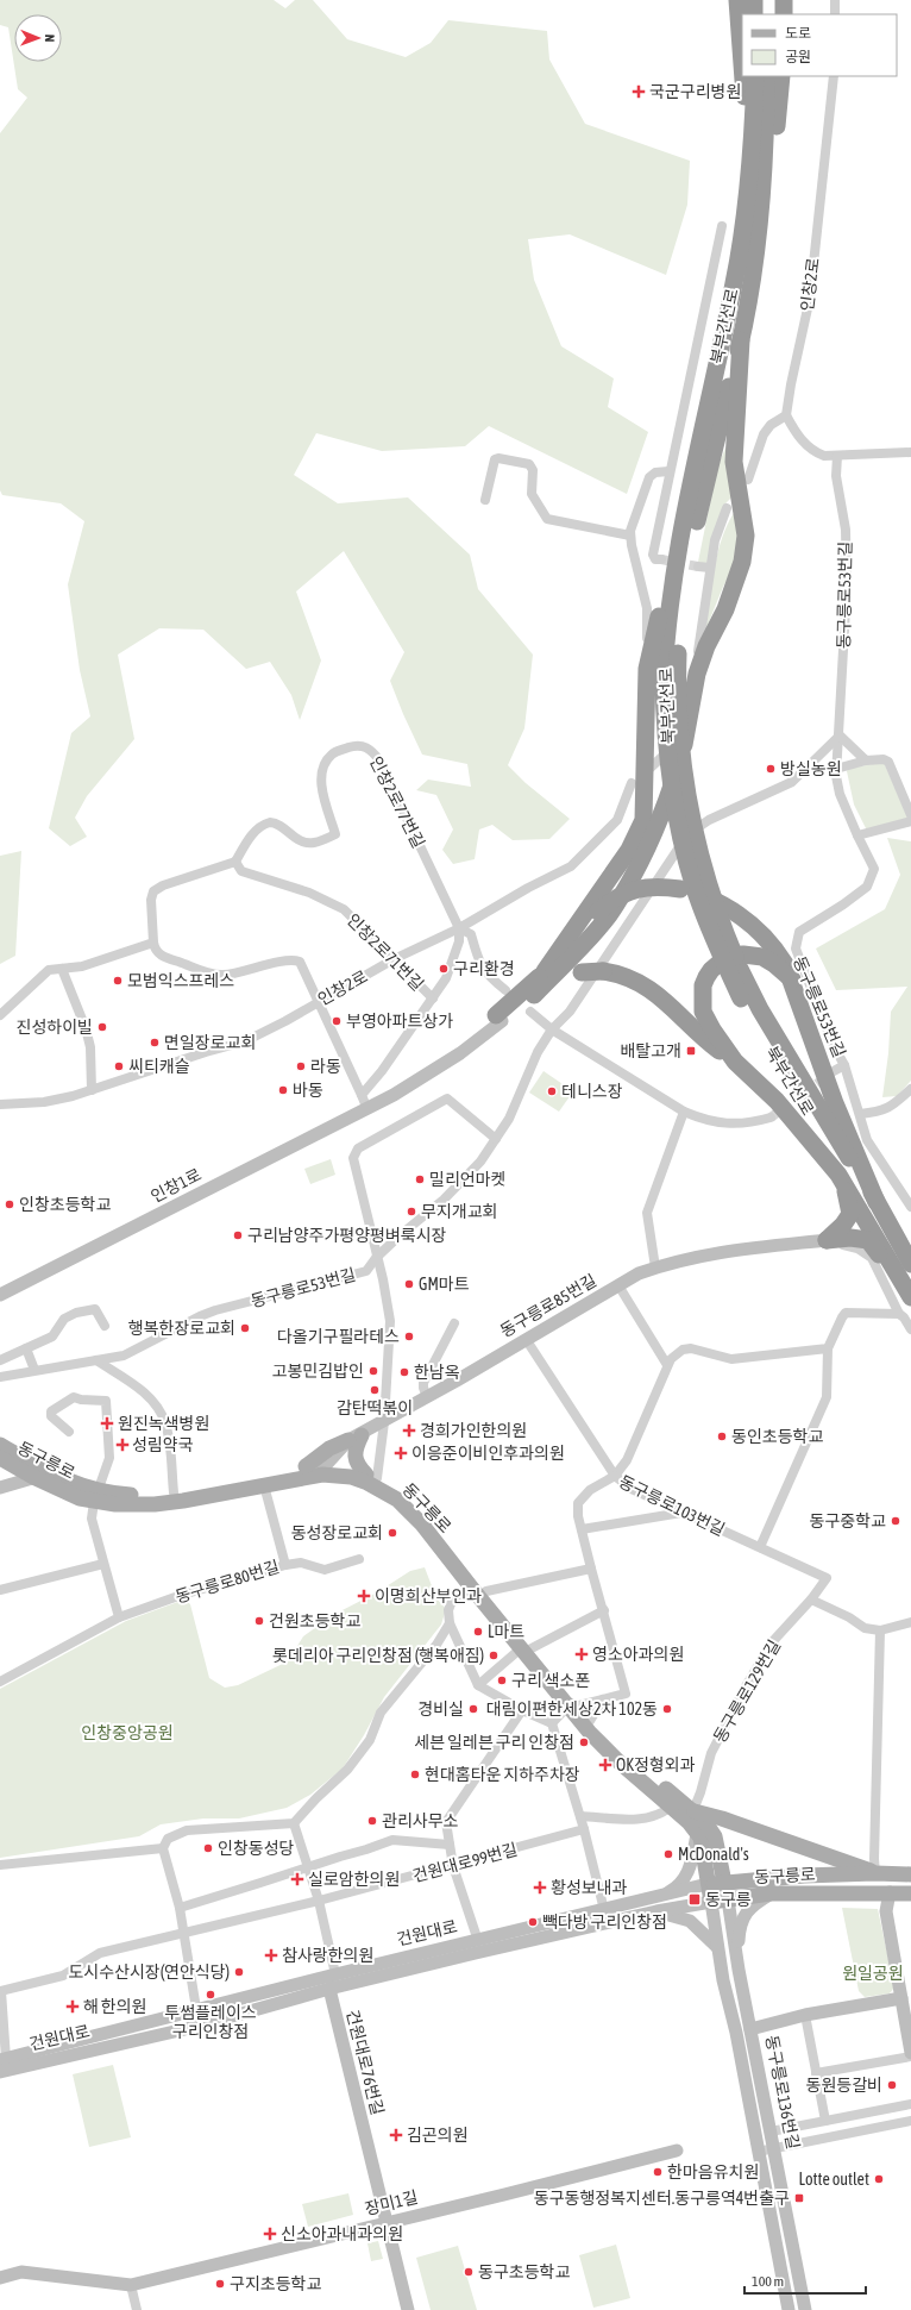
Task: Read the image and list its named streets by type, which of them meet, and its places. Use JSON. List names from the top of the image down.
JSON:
{
  "streets": {
    "highway": ["북부간선로"],
    "main road": ["동구릉로", "건원대로", "동구릉로136번길"],
    "street": [
      "인창2로",
      "동구릉로53번길",
      "인창2로77번길",
      "인창2로71번길",
      "인창1로",
      "동구릉로85번길",
      "동구릉로103번길",
      "동구릉로80번길",
      "동구릉로129번길",
      "건원대로99번길",
      "건원대로76번길",
      "장미1길"
    ]
  },
  "crossings": [
    ["인창2로", "인창2로77번길"],
    ["인창2로", "인창2로71번길"],
    ["인창2로77번길", "인창2로71번길"],
    ["동구릉로85번길", "동구릉로"],
    ["동구릉로", "동구릉로80번길"],
    ["동구릉로", "동구릉로129번길"],
    ["동구릉로", "건원대로"],
    ["동구릉로", "동구릉로136번길"],
    ["동구릉로103번길", "동구릉로129번길"],
    ["건원대로", "건원대로76번길"],
    ["건원대로", "동구릉로136번길"],
    ["건원대로76번길", "장미1길"]
  ],
  "parks": ["인창중앙공원", "원일공원"],
  "places": {
    "health": [
      "국군구리병원",
      "원진녹색병원",
      "경희가인한의원",
      "성림약국",
      "이응준이비인후과의원",
      "이명희산부인과",
      "영소아과의원",
      "OK정형외과",
      "실로암한의원",
      "황성보내과",
      "참사랑한의원",
      "해 한의원",
      "김곤의원",
      "신소아과내과의원"
    ],
    "other": [
      "방실농원",
      "구리환경",
      "모범익스프레스",
      "부영아파트상가",
      "진성하이빌",
      "면일장로교회",
      "씨티캐슬",
      "라동",
      "바동",
      "테니스장",
      "밀리언마켓",
      "인창초등학교",
      "무지개교회",
      "구리남양주가평양평벼룩시장",
      "GM마트",
      "행복한장로교회",
      "다올기구필라테스",
      "고봉민김밥인",
      "한남옥",
      "감탄떡볶이",
      "동인초등학교",
      "동구중학교",
      "동성장로교회",
      "건원초등학교",
      "L마트",
      "롯데리아 구리인창점 (행복애짐)",
      "구리 색소폰",
      "경비실",
      "대림이편한세상2차 102동",
      "세븐 일레븐 구리 인창점",
      "현대홈타운 지하주차장",
      "관리사무소",
      "인창동성당",
      "McDonald's",
      "빽다방 구리인창점",
      "도시수산시장(연안식당)",
      "투썸플레이스 구리인창점",
      "동원등갈비",
      "한마음유치원",
      "Lotte outlet",
      "동구초등학교",
      "구지초등학교"
    ],
    "transit": ["배탈고개", "동구릉", "동구동행정복지센터.동구릉역4번출구"]
  },
  "legend": ["도로", "공원"],
  "scale_bar": "100 m",
  "north": "right"
}
